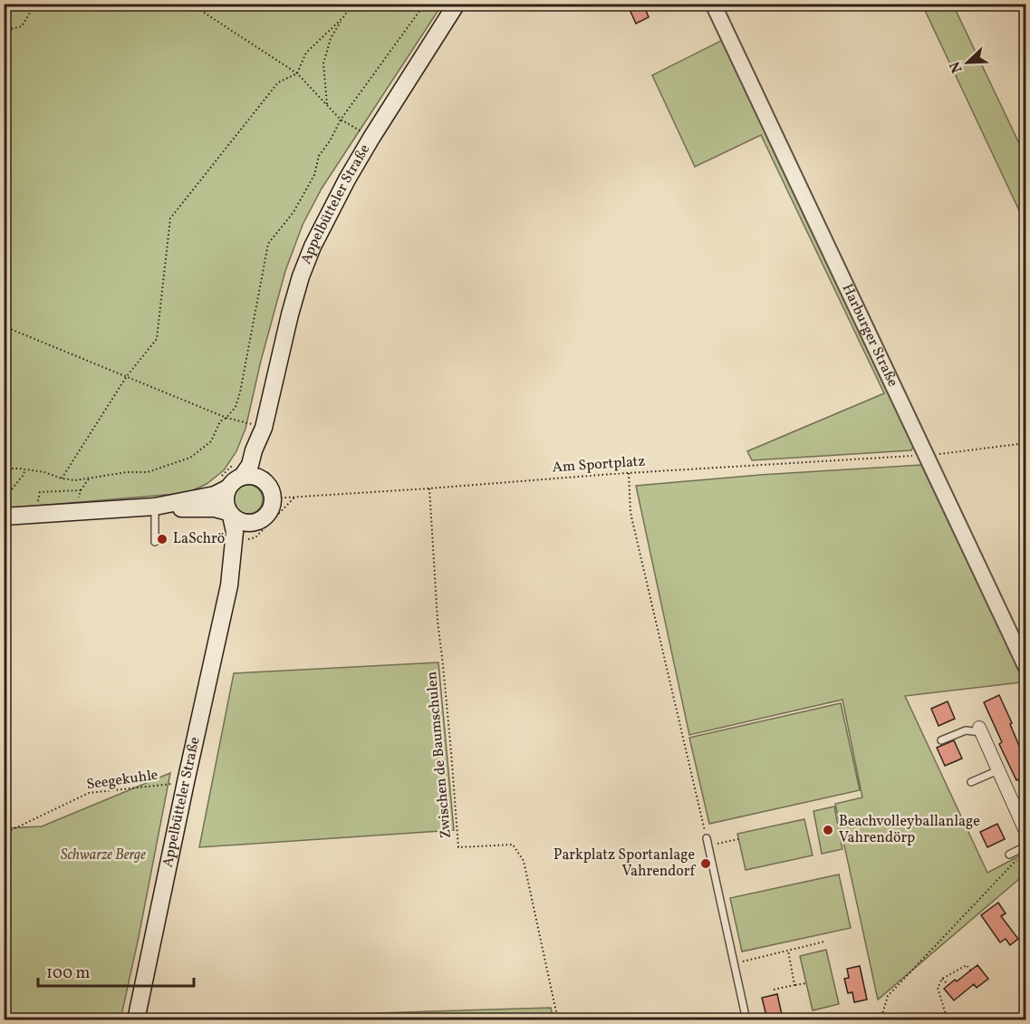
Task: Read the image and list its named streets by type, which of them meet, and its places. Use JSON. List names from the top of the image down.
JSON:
{
  "streets": {
    "main road": ["Appelbütteler Straße"],
    "street": ["Harburger Straße"],
    "path": ["Am Sportplatz", "Zwischen de Baumschulen", "Seegekuhle"]
  },
  "crossings": [
    ["Appelbütteler Straße", "Am Sportplatz"],
    ["Appelbütteler Straße", "Seegekuhle"],
    ["Harburger Straße", "Am Sportplatz"],
    ["Am Sportplatz", "Zwischen de Baumschulen"]
  ],
  "parks": ["Schwarze Berge"],
  "places": ["LaSchrö", "Beachvolleyballanlage Vahrendörp", "Parkplatz Sportanlage Vahrendorf"],
  "scale_bar": "100 m",
  "north": "bottom left"
}
